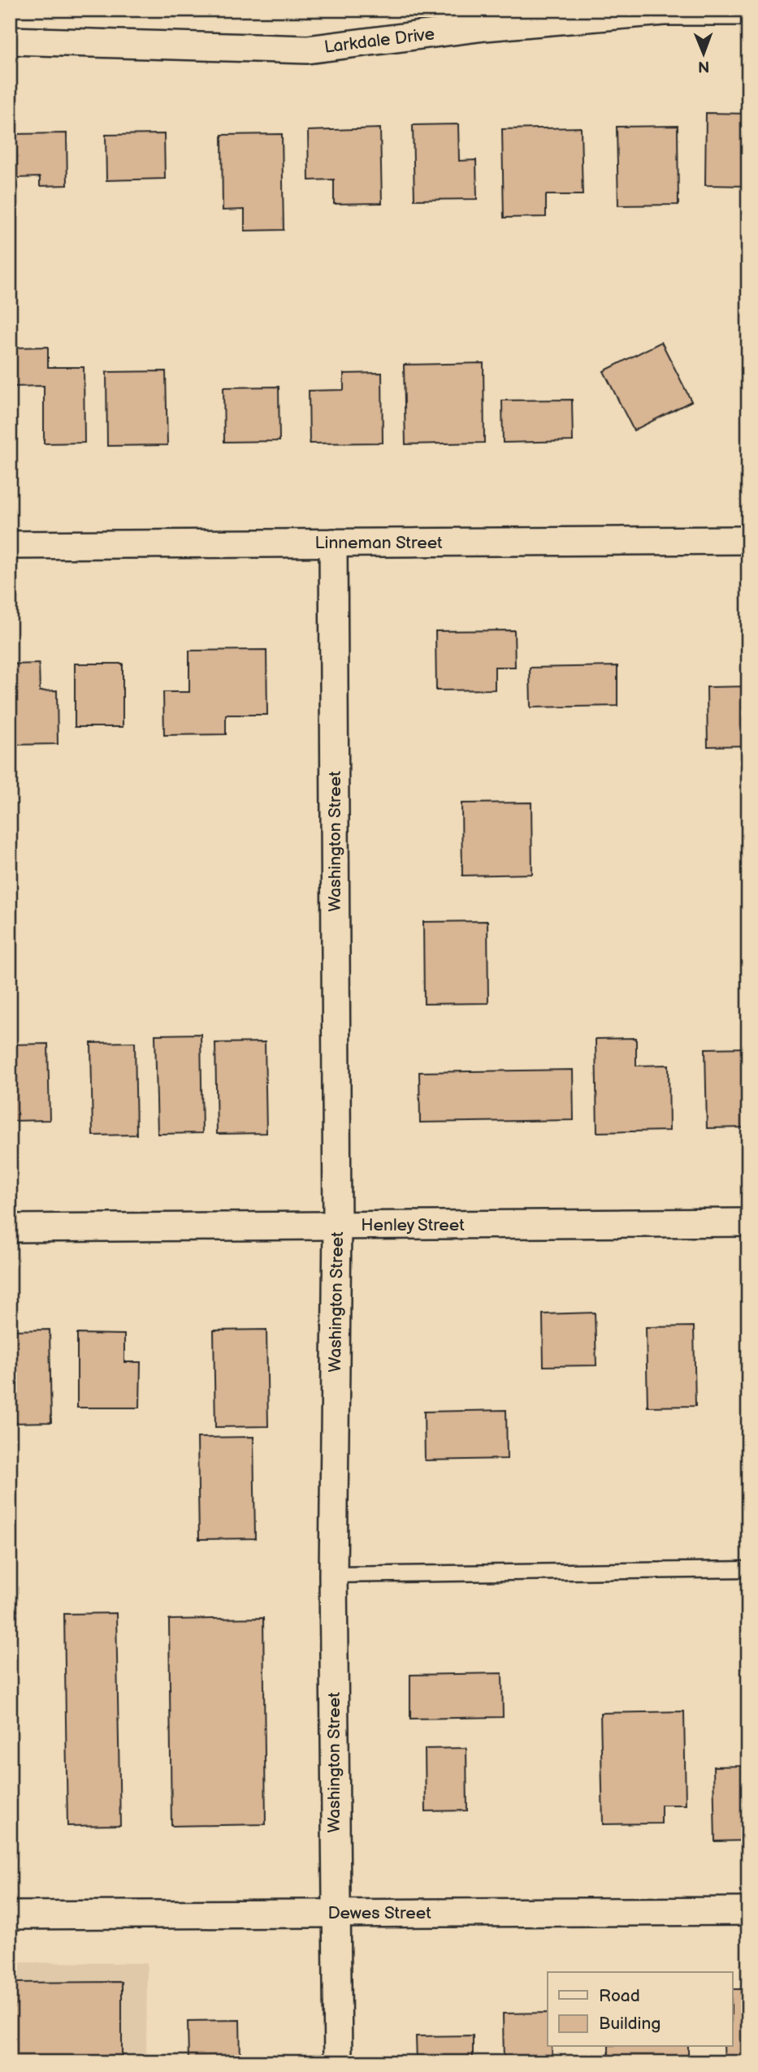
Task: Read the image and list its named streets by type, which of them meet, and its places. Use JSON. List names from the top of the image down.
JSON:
{
  "streets": {
    "street": [
      "Larkdale Drive",
      "Linneman Street",
      "Washington Street",
      "Henley Street",
      "Dewes Street"
    ]
  },
  "crossings": [
    ["Linneman Street", "Washington Street"],
    ["Washington Street", "Henley Street"],
    ["Washington Street", "Dewes Street"]
  ],
  "legend": ["Road", "Building"],
  "north": "bottom"
}
